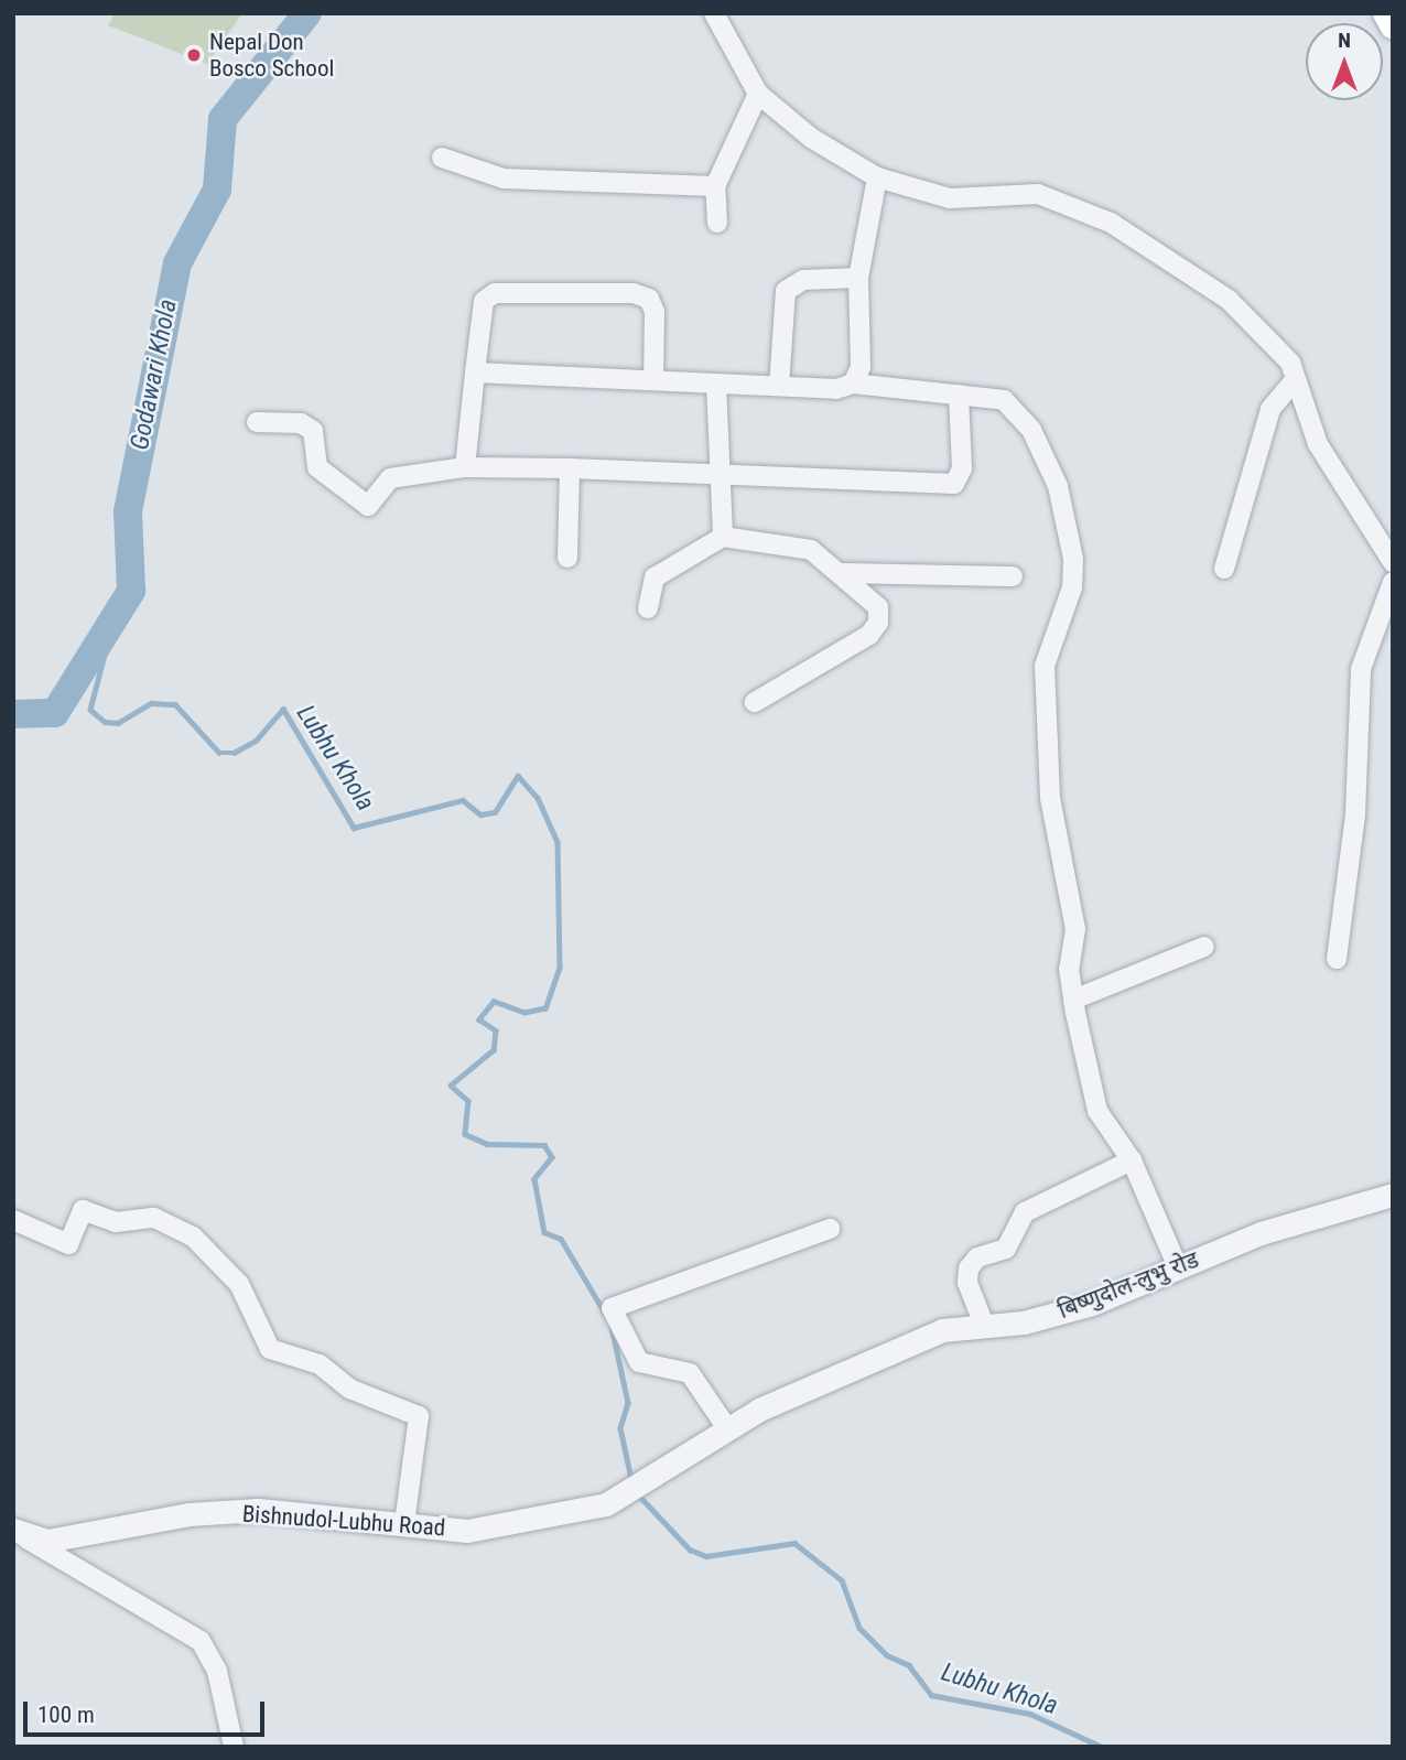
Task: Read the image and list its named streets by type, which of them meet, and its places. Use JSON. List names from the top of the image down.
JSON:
{
  "streets": {
    "street": ["बिष्णुदोल-लुभु रोड", "Bishnudol-Lubhu Road"]
  },
  "crossings": [
    ["बिष्णुदोल-लुभु रोड", "Bishnudol-Lubhu Road"]
  ],
  "water": ["Godawari Khola", "Lubhu Khola"],
  "places": ["Nepal Don Bosco School"],
  "scale_bar": "100 m",
  "north": "top"
}
